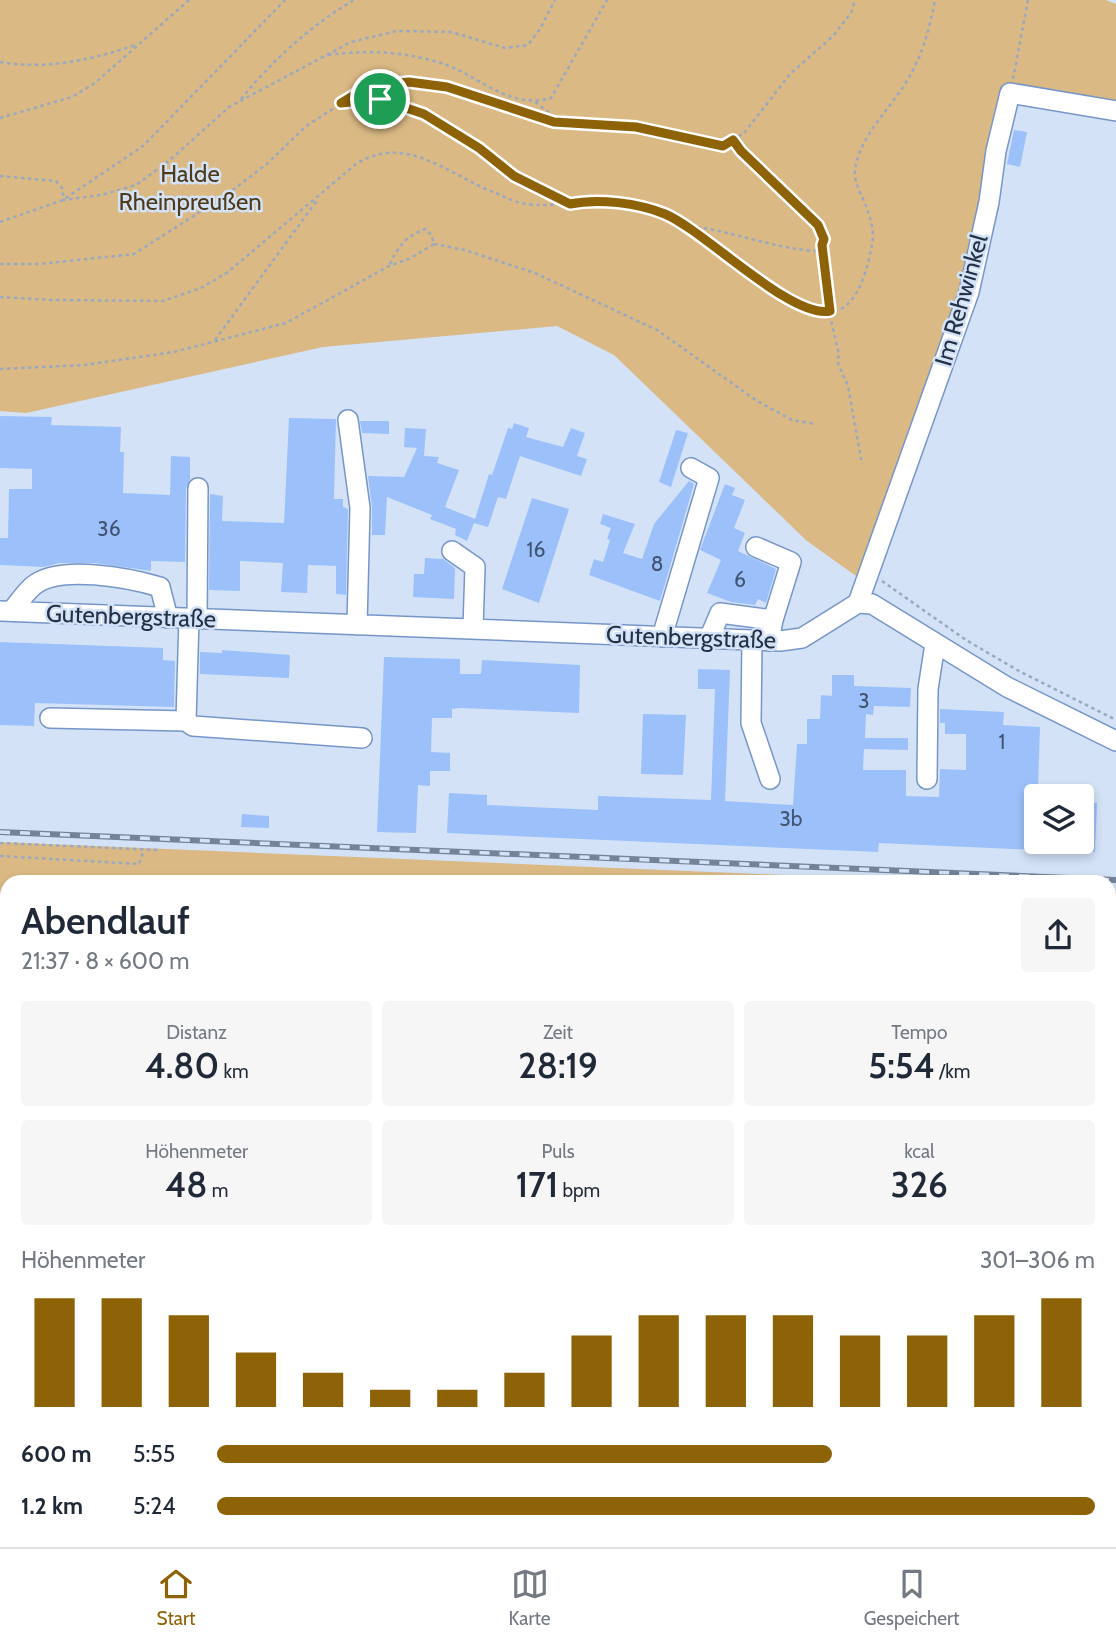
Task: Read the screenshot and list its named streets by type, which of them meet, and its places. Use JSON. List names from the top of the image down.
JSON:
{
  "streets": {
    "street": ["Im Rehwinkel", "Gutenbergstraße"]
  },
  "crossings": [
    ["Im Rehwinkel", "Gutenbergstraße"]
  ],
  "parks": ["Halde Rheinpreußen"],
  "house_numbers": [
    "36",
    "16",
    "8",
    "6",
    "3",
    "1",
    "3b"
  ],
  "page": {
    "heading": ["Abendlauf", "21:37 · 8 × 600 m"],
    "stats": [
      ["Distanz", "4.80 km"],
      ["Zeit", "28:19"],
      ["Tempo", "5:54 /km"],
      ["Höhenmeter", "48 m"],
      ["Puls", "171 bpm"],
      ["kcal", "326"]
    ],
    "chart": ["Höhenmeter", "301–306 m"],
    "list": [
      {
        "name": "600 m",
        "note": "5:55"
      },
      {
        "name": "1.2 km",
        "note": "5:24"
      }
    ],
    "tabs": ["Start", "Karte", "Gespeichert"]
  }
}
